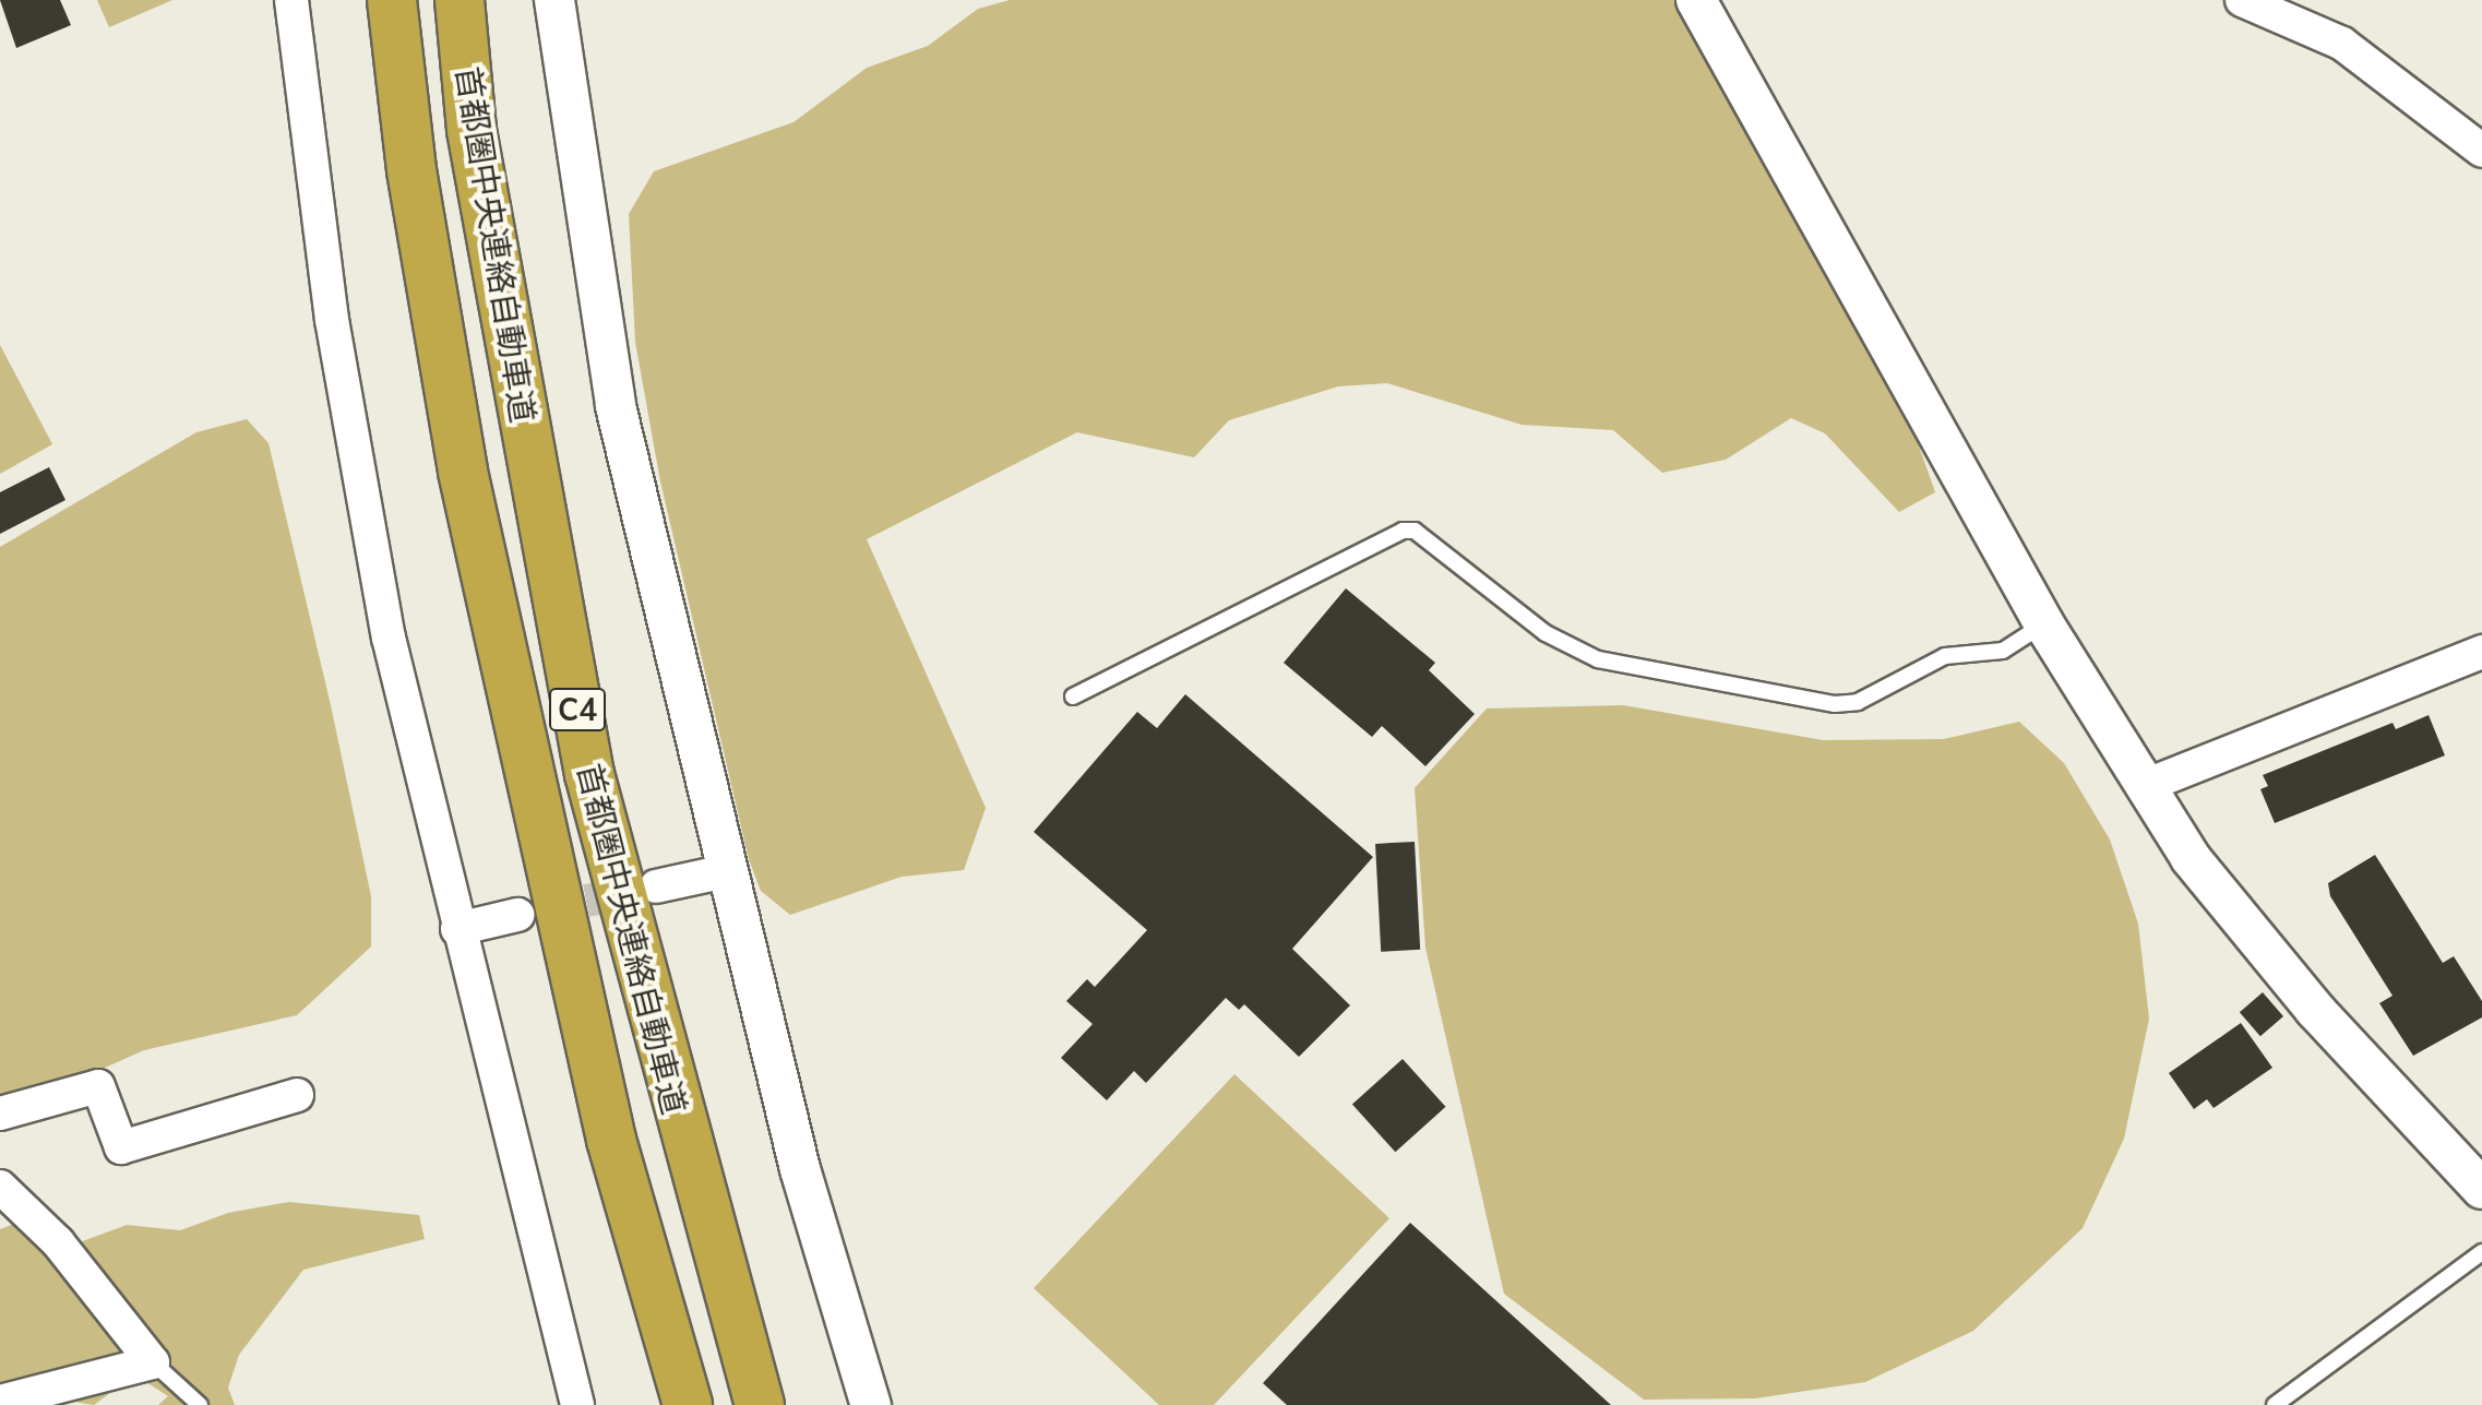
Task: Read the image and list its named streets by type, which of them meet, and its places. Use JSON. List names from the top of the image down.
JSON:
{
  "streets": {
    "highway": ["首都圏中央連絡自動車道", "C4"]
  }
}
